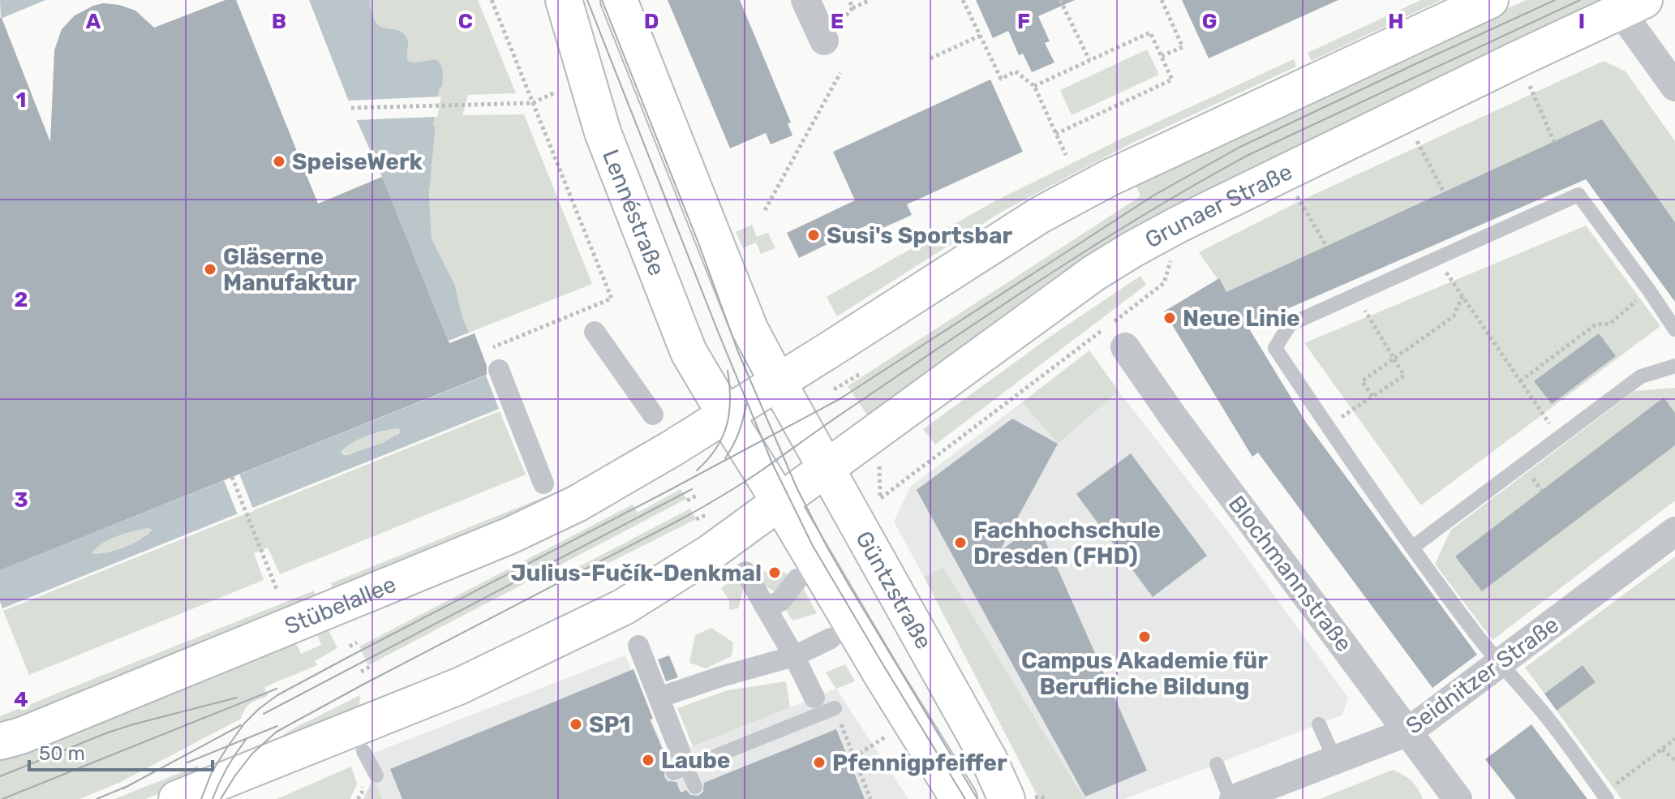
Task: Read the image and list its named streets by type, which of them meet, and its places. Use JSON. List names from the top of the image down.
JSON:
{
  "streets": {
    "main road": [
      "Grunaer Straße",
      "Lennéstraße",
      "Güntzstraße",
      "Stübelallee"
    ],
    "street": ["Blochmannstraße", "Seidnitzer Straße"]
  },
  "crossings": [
    ["Grunaer Straße", "Güntzstraße"],
    ["Lennéstraße", "Stübelallee"],
    ["Blochmannstraße", "Seidnitzer Straße"],
    ["Güntzstraße", "Stübelallee"]
  ],
  "places": [
    "SpeiseWerk",
    "Susi's Sportsbar",
    "Gläserne Manufaktur",
    "Neue Linie",
    "Fachhochschule Dresden (FHD)",
    "Julius-Fučík-Denkmal",
    "Campus Akademie für Berufliche Bildung",
    "SP1",
    "Laube",
    "Pfennigpfeiffer"
  ],
  "scale_bar": "50 m",
  "grid": {
    "columns": [
      "A",
      "B",
      "C",
      "D",
      "E",
      "F",
      "G",
      "H",
      "I"
    ],
    "rows": [
      "1",
      "2",
      "3",
      "4"
    ]
  }
}
